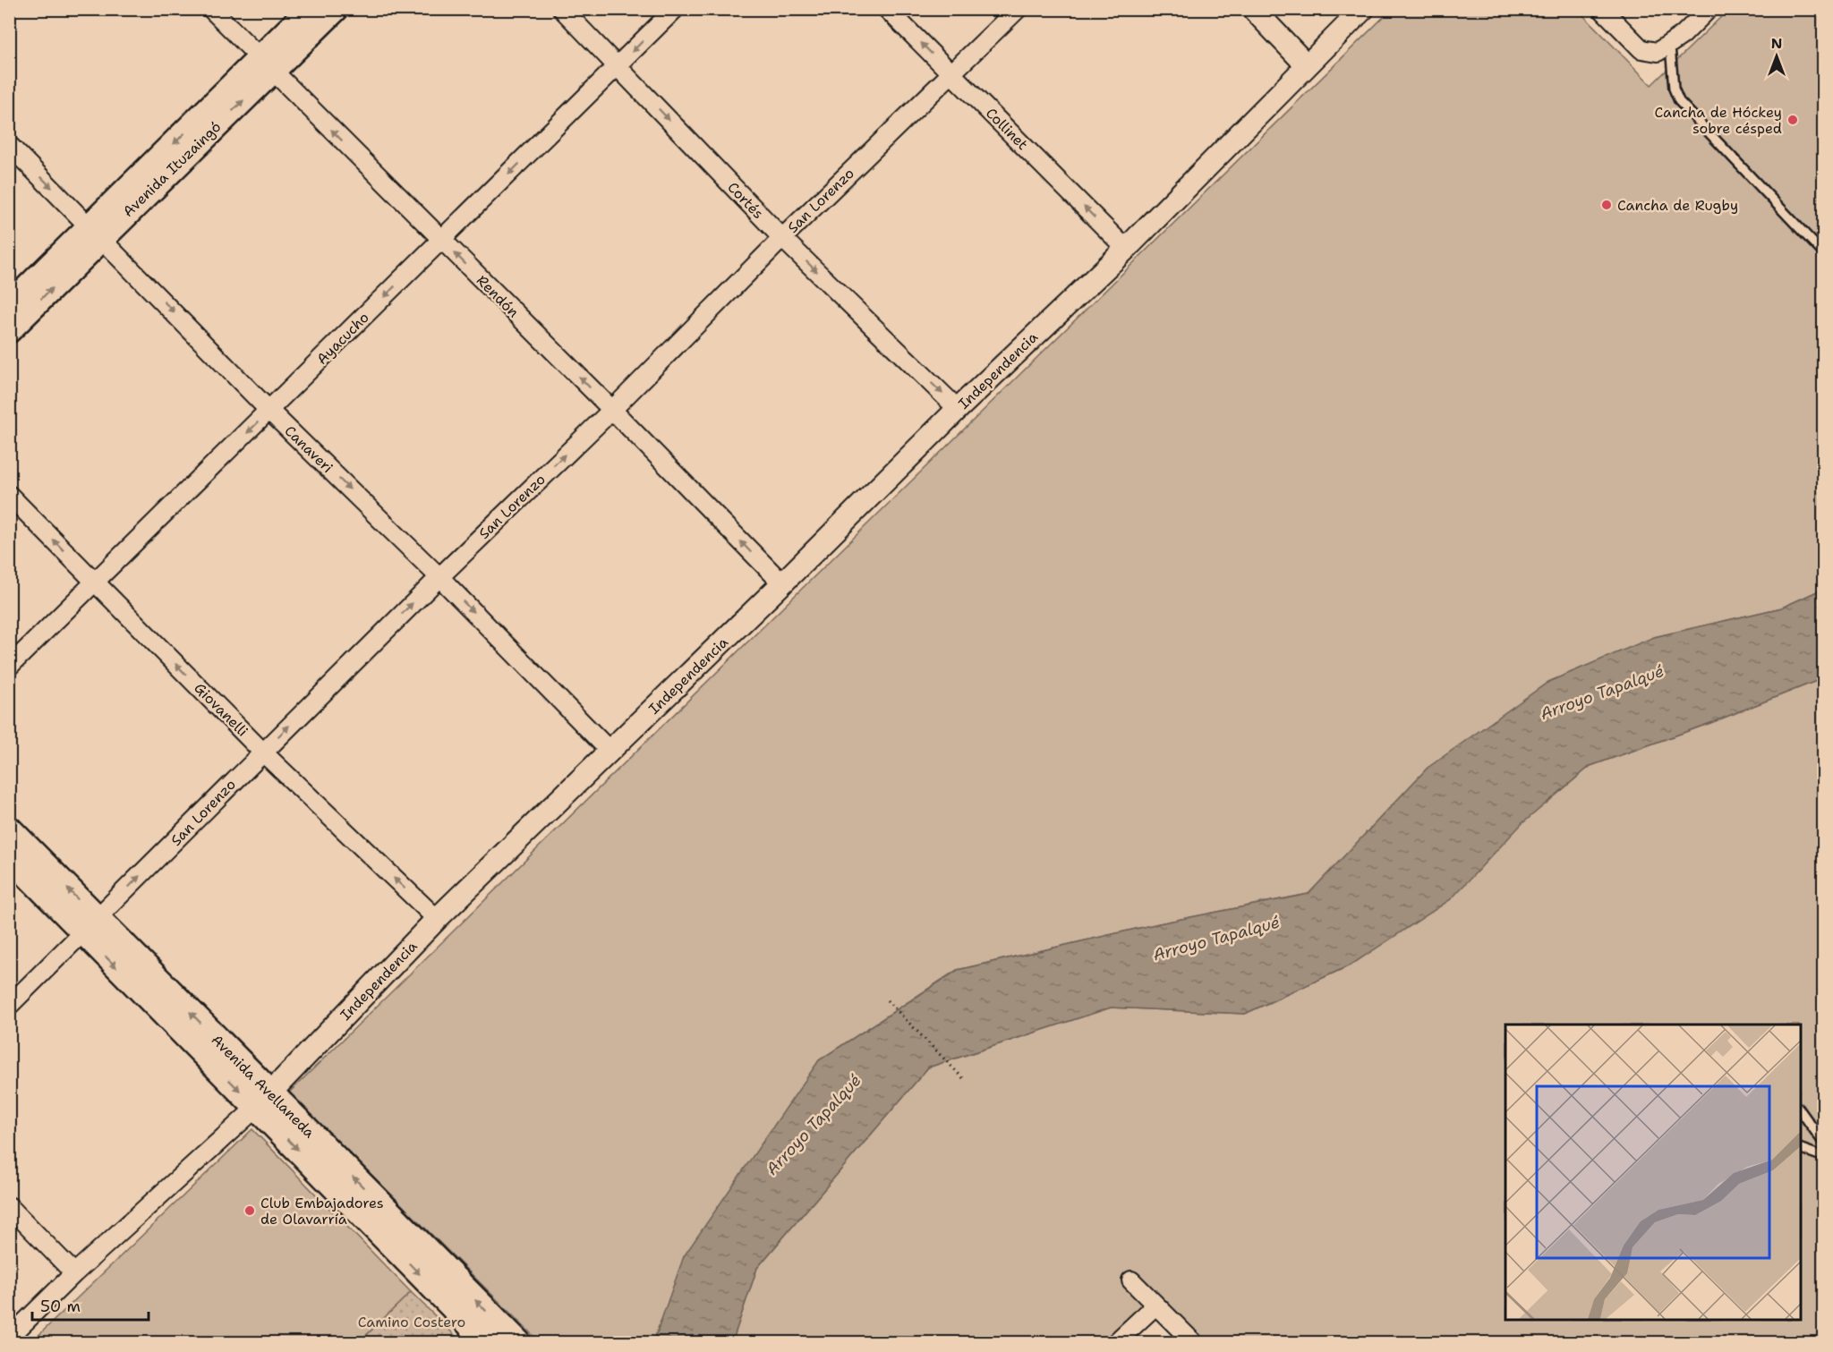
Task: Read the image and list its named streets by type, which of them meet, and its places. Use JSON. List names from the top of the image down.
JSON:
{
  "streets": {
    "main road": ["Avenida Ituzaingó", "Avenida Avellaneda"],
    "street": [
      "Collinet",
      "Cortés",
      "San Lorenzo",
      "Rendón",
      "Ayacucho",
      "Independencia",
      "Canaveri",
      "Giovanelli"
    ]
  },
  "crossings": [
    ["Collinet", "San Lorenzo"],
    ["Collinet", "Independencia"],
    ["Avenida Ituzaingó", "Rendón"],
    ["Avenida Ituzaingó", "Canaveri"],
    ["Cortés", "San Lorenzo"],
    ["Cortés", "Ayacucho"],
    ["Cortés", "Independencia"],
    ["San Lorenzo", "Rendón"],
    ["San Lorenzo", "Canaveri"],
    ["San Lorenzo", "Giovanelli"],
    ["San Lorenzo", "Avenida Avellaneda"],
    ["Rendón", "Ayacucho"],
    ["Rendón", "Independencia"],
    ["Ayacucho", "Canaveri"],
    ["Ayacucho", "Giovanelli"],
    ["Independencia", "Canaveri"],
    ["Independencia", "Giovanelli"],
    ["Independencia", "Avenida Avellaneda"]
  ],
  "one_way": [
    "Collinet",
    "Cortés",
    "San Lorenzo",
    "Rendón",
    "Ayacucho",
    "Canaveri",
    "Giovanelli"
  ],
  "water": ["Arroyo Tapalqué"],
  "parks": ["Camino Costero"],
  "places": ["Cancha de Hóckey sobre césped", "Cancha de Rugby", "Club Embajadores de Olavarría"],
  "scale_bar": "50 m",
  "north": "top"
}
